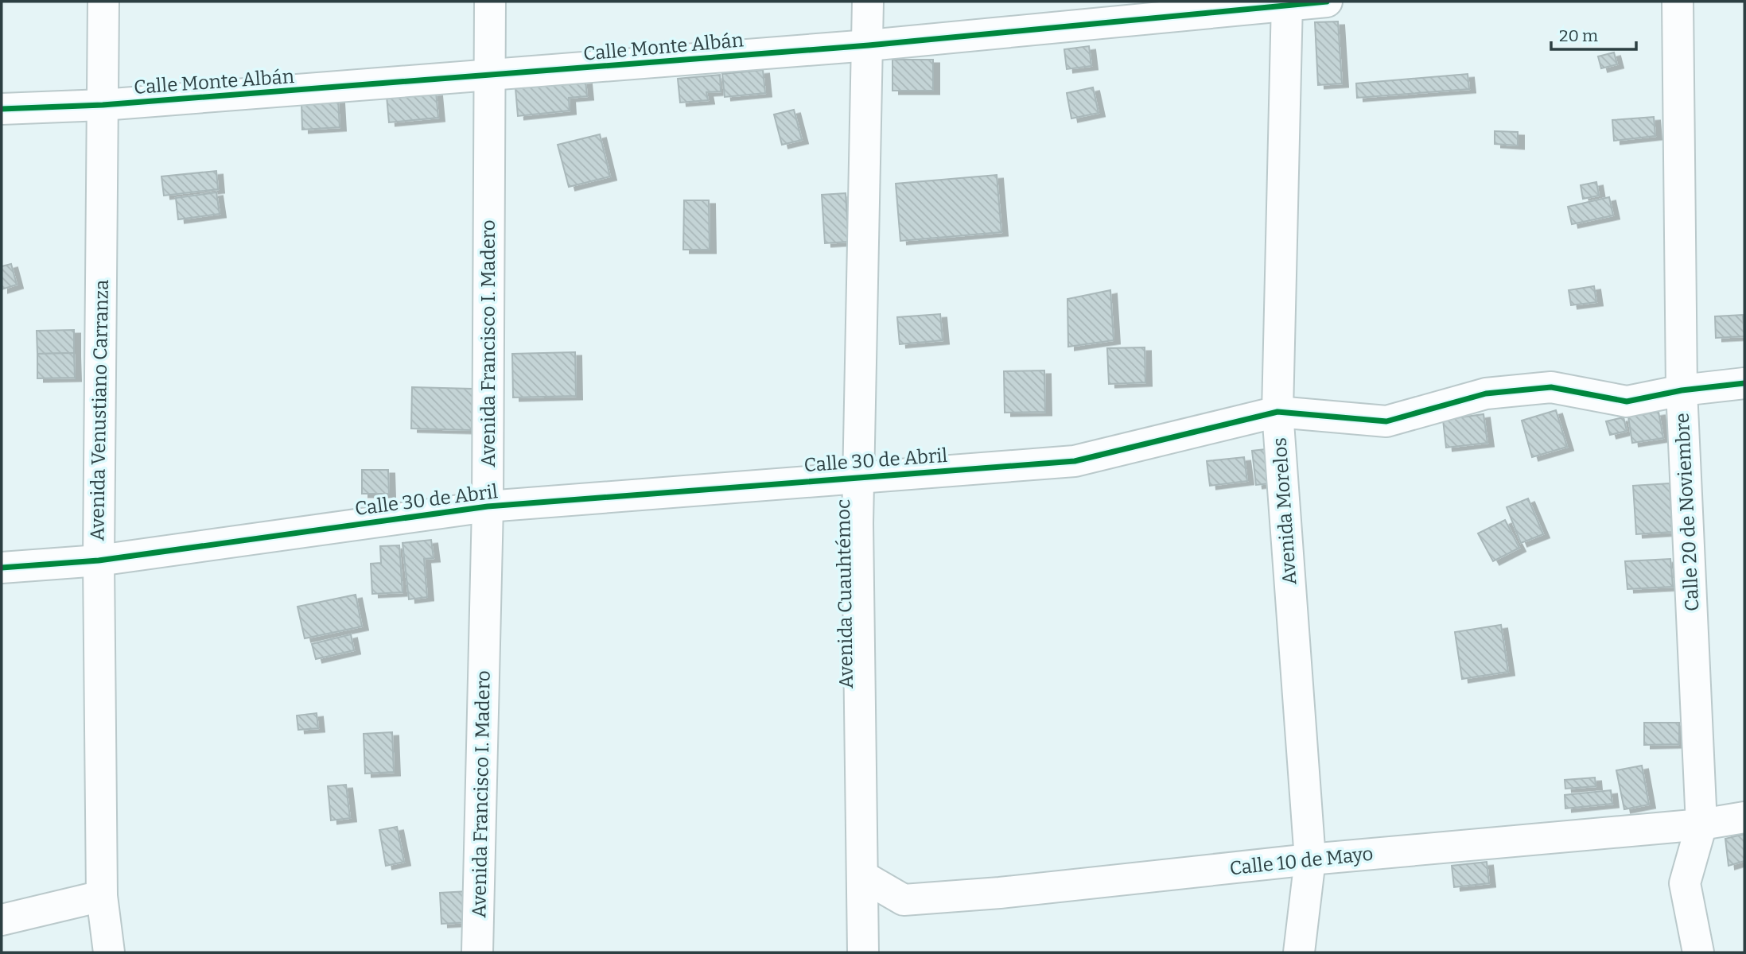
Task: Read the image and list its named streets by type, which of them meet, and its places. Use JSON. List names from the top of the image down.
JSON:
{
  "streets": {
    "street": [
      "Calle Monte Albán",
      "Avenida Francisco I. Madero",
      "Avenida Venustiano Carranza",
      "Calle 30 de Abril",
      "Avenida Morelos",
      "Calle 20 de Noviembre",
      "Avenida Cuauhtémoc",
      "Calle 10 de Mayo"
    ]
  },
  "crossings": [
    ["Calle Monte Albán", "Avenida Francisco I. Madero"],
    ["Calle Monte Albán", "Avenida Venustiano Carranza"],
    ["Calle Monte Albán", "Avenida Morelos"],
    ["Calle Monte Albán", "Avenida Cuauhtémoc"],
    ["Avenida Francisco I. Madero", "Calle 30 de Abril"],
    ["Avenida Venustiano Carranza", "Calle 30 de Abril"],
    ["Calle 30 de Abril", "Avenida Morelos"],
    ["Calle 30 de Abril", "Calle 20 de Noviembre"],
    ["Calle 30 de Abril", "Avenida Cuauhtémoc"],
    ["Avenida Morelos", "Calle 10 de Mayo"],
    ["Calle 20 de Noviembre", "Calle 10 de Mayo"],
    ["Avenida Cuauhtémoc", "Calle 10 de Mayo"]
  ],
  "scale_bar": "20 m"
}
